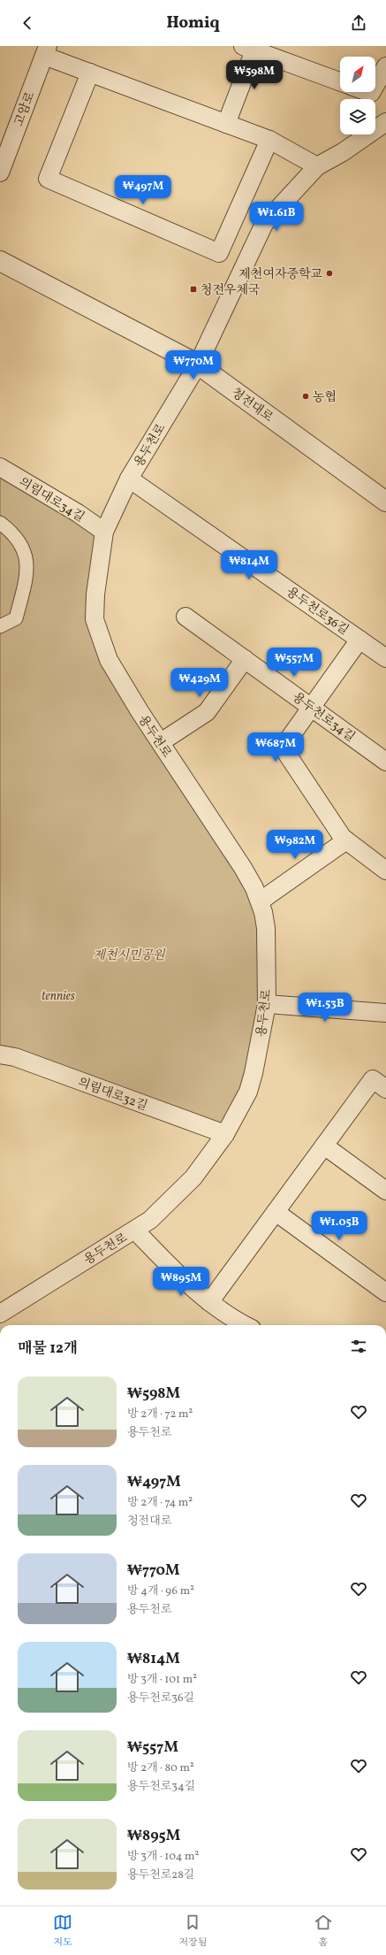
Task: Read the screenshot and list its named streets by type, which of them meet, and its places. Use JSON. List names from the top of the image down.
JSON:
{
  "streets": {
    "street": [
      "고암로",
      "청전대로",
      "용두천로",
      "의림대로34길",
      "용두천로36길",
      "용두천로34길",
      "의림대로32길"
    ]
  },
  "crossings": [
    ["청전대로", "용두천로"],
    ["용두천로", "의림대로34길"],
    ["용두천로", "용두천로36길"],
    ["용두천로", "의림대로32길"]
  ],
  "parks": ["제천시민공원", "tennies"],
  "places": {
    "other": ["제천여자중학교", "농협"],
    "transit": ["청전우체국"]
  },
  "north": "top right",
  "page": {
    "header": "Homiq",
    "price": [
      "₩598M",
      "₩497M",
      "₩1.61B",
      "₩770M",
      "₩814M",
      "₩557M",
      "₩429M",
      "₩687M",
      "₩982M",
      "₩1.53B",
      "₩1.05B",
      "₩895M"
    ],
    "heading": "매물 12개",
    "list": [
      {
        "name": "₩598M",
        "note": "방 2개 · 72 m² · 용두천로"
      },
      {
        "name": "₩497M",
        "note": "방 2개 · 74 m² · 청전대로"
      },
      {
        "name": "₩770M",
        "note": "방 4개 · 96 m² · 용두천로"
      },
      {
        "name": "₩814M",
        "note": "방 3개 · 101 m² · 용두천로36길"
      },
      {
        "name": "₩557M",
        "note": "방 2개 · 80 m² · 용두천로34길"
      },
      {
        "name": "₩895M",
        "note": "방 3개 · 104 m² · 용두천로28길"
      }
    ],
    "tabs": ["지도", "저장됨", "홈"]
  }
}
